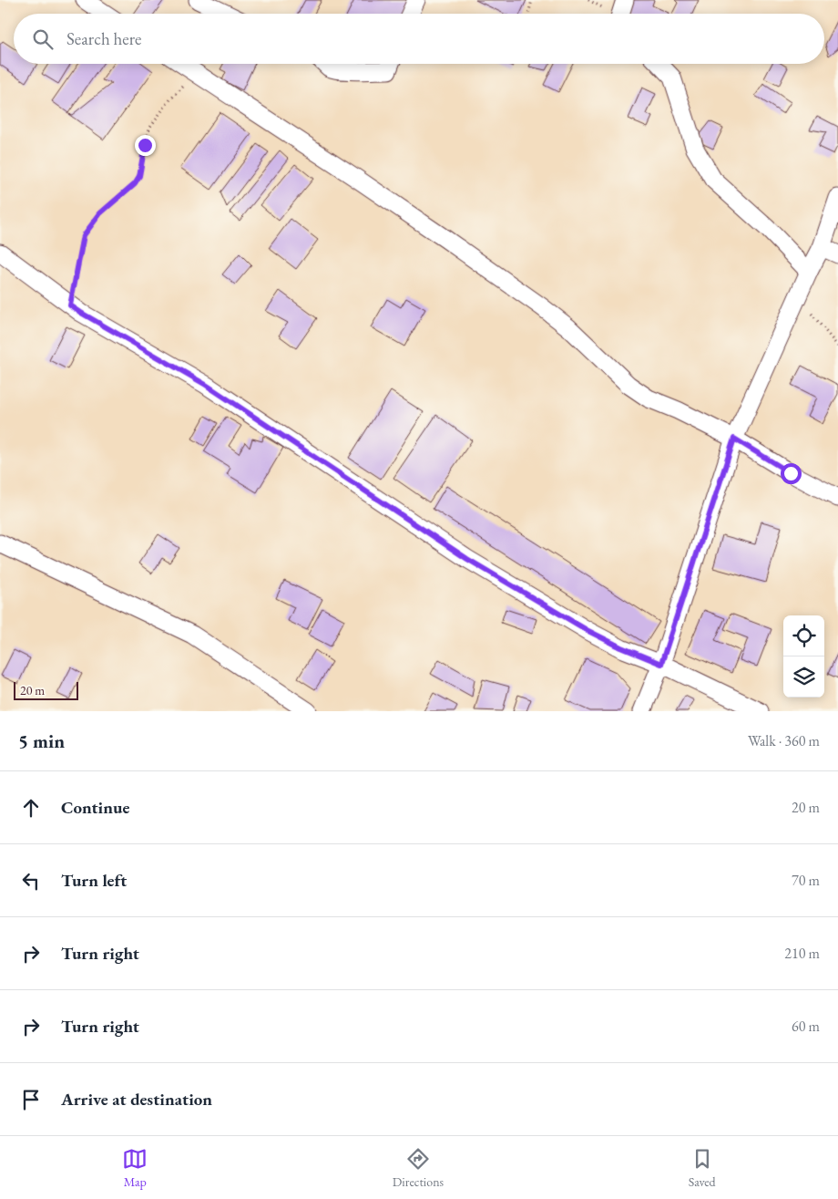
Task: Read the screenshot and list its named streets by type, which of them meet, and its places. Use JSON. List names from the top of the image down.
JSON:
{
  "scale_bar": "20 m",
  "page": {
    "search": "Search here",
    "scale": "20 m",
    "heading": ["5 min", "Walk · 360 m"],
    "list": [
      ["Continue", "20 m"],
      ["Turn left", "70 m"],
      ["Turn right", "210 m"],
      ["Turn right", "60 m"],
      "Arrive at destination"
    ],
    "nav": ["Map", "Directions", "Saved"]
  }
}
